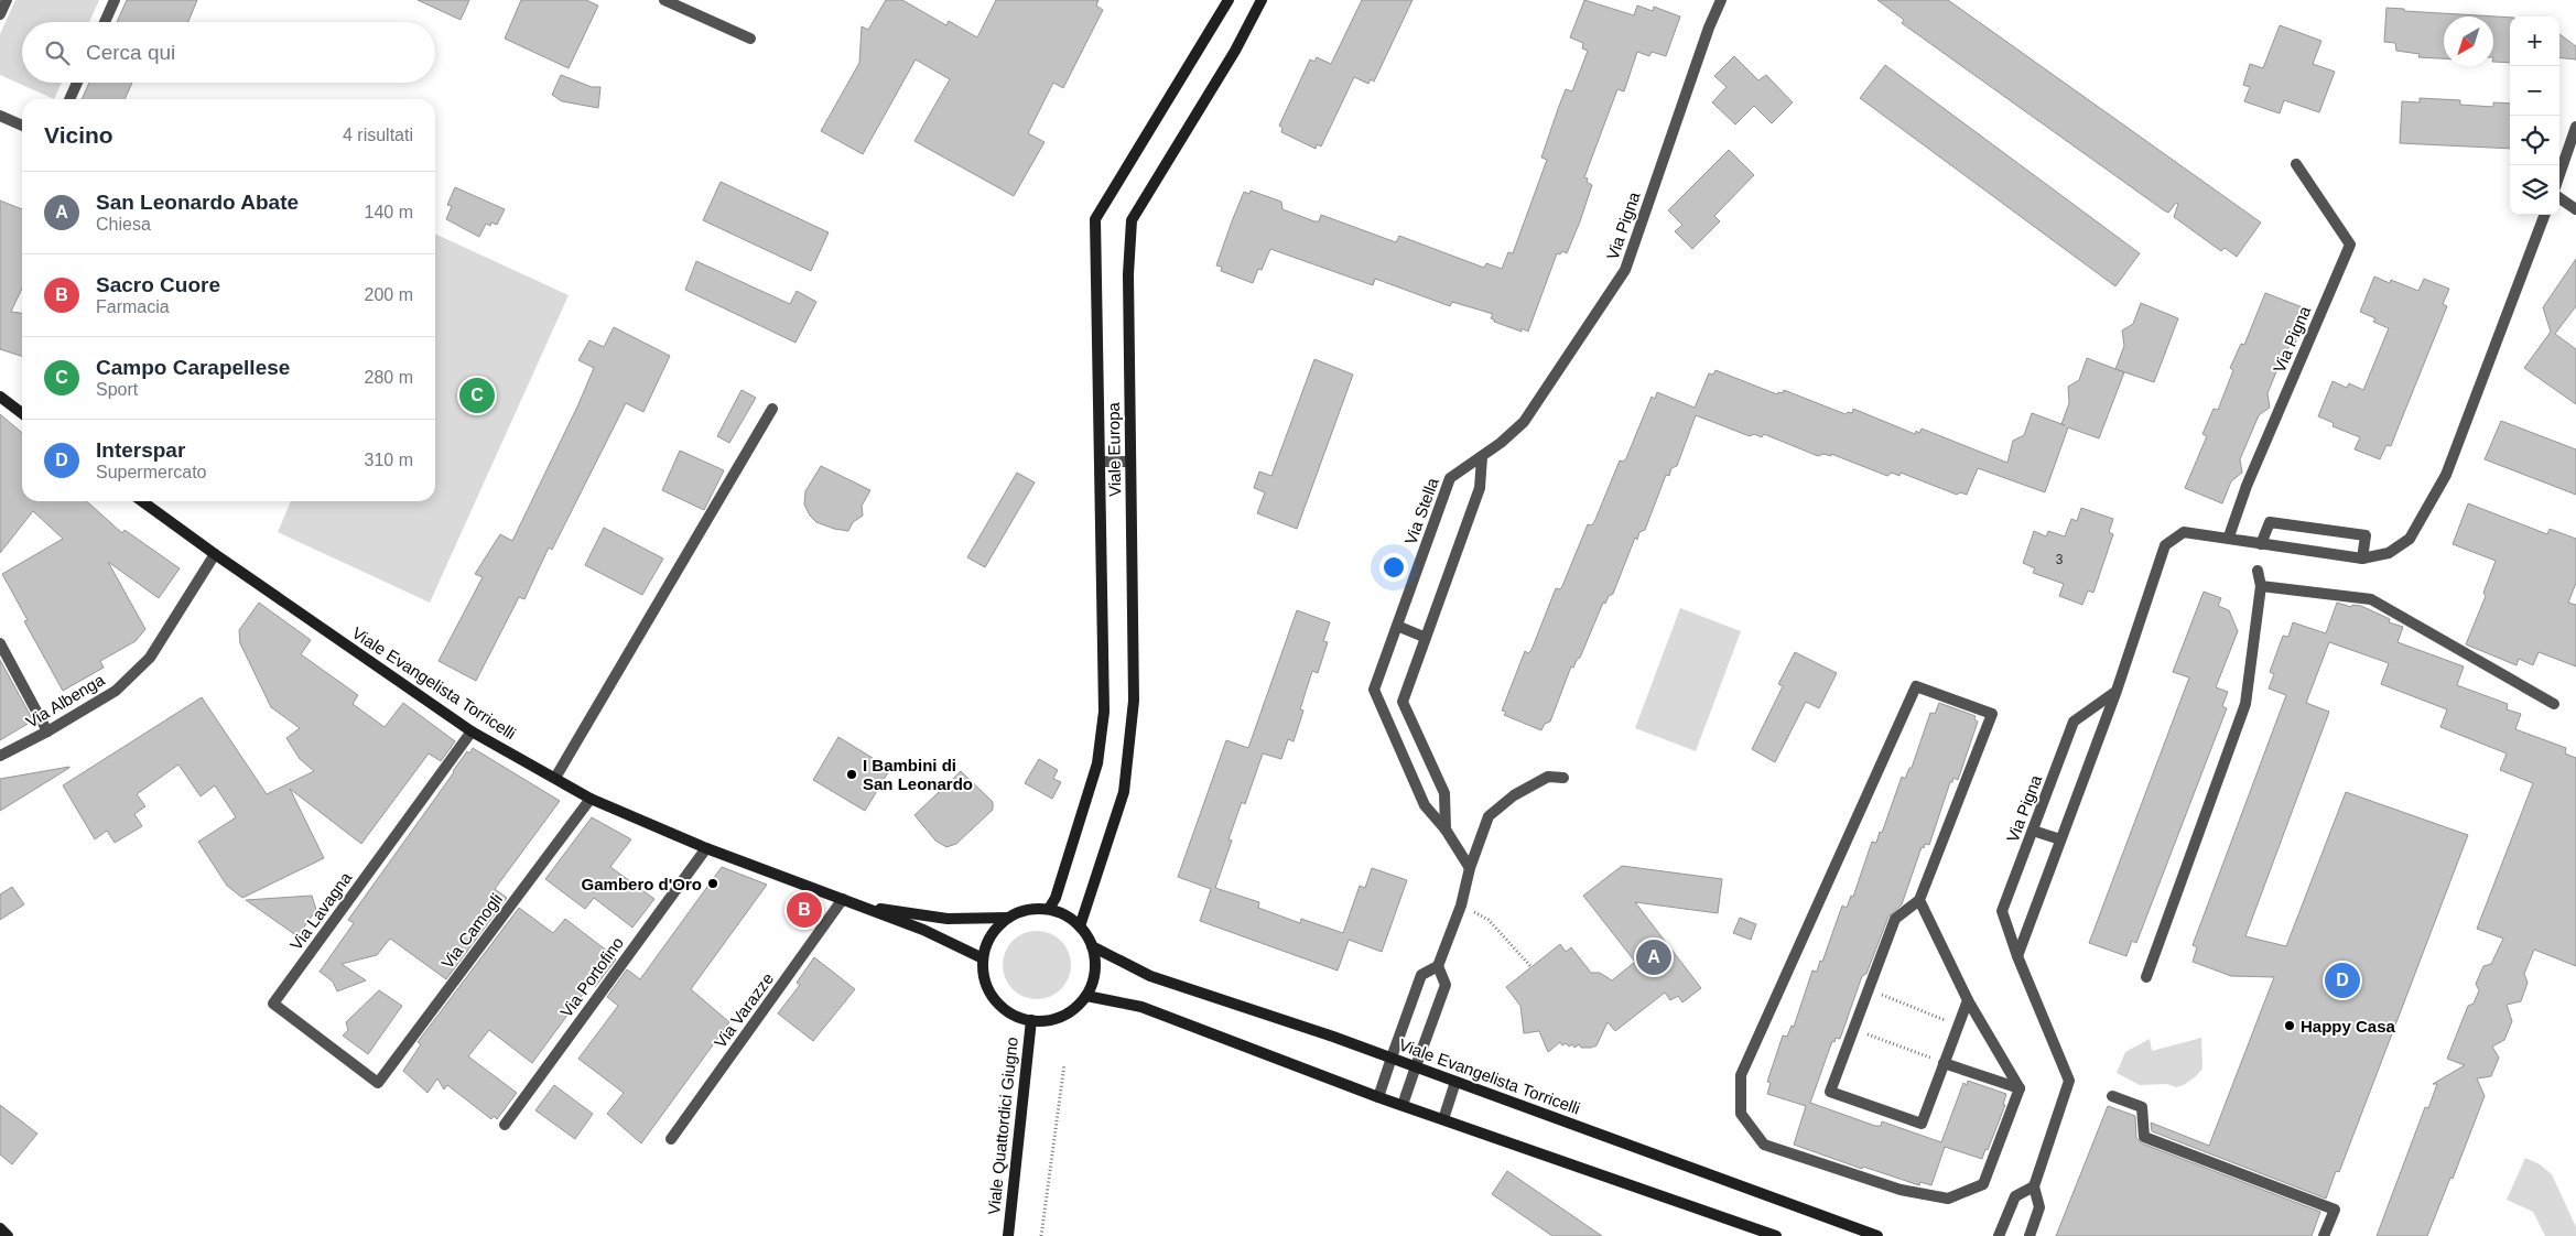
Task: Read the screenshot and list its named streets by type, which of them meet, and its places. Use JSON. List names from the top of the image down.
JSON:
{
  "streets": {
    "street": [
      "Via Pigna",
      "Viale Europa",
      "Via Stella",
      "Viale Evangelista Torricelli",
      "Via Albenga",
      "Via Lavagna",
      "Via Camogli",
      "Via Portofino",
      "Via Varazze",
      "Viale Quattordici Giugno"
    ]
  },
  "crossings": [
    ["Via Pigna", "Via Stella"],
    ["Viale Europa", "Viale Evangelista Torricelli"],
    ["Viale Europa", "Viale Quattordici Giugno"],
    ["Viale Evangelista Torricelli", "Via Albenga"],
    ["Viale Evangelista Torricelli", "Via Lavagna"],
    ["Viale Evangelista Torricelli", "Via Camogli"],
    ["Viale Evangelista Torricelli", "Via Portofino"],
    ["Viale Evangelista Torricelli", "Via Varazze"],
    ["Viale Evangelista Torricelli", "Viale Quattordici Giugno"],
    ["Via Lavagna", "Via Camogli"]
  ],
  "places": ["I Bambini di San Leonardo", "Gambero d'Oro", "Happy Casa"],
  "house_numbers": ["3"],
  "north": "bottom left",
  "page": {
    "map_buttons": ["+", "−"],
    "search": "Cerca qui",
    "heading": ["Vicino", "4 risultati"],
    "list": [
      {
        "mark": "A",
        "name": "San Leonardo Abate",
        "note": "Chiesa",
        "value": "140 m"
      },
      {
        "mark": "B",
        "name": "Sacro Cuore",
        "note": "Farmacia",
        "value": "200 m"
      },
      {
        "mark": "C",
        "name": "Campo Carapellese",
        "note": "Sport",
        "value": "280 m"
      },
      {
        "mark": "D",
        "name": "Interspar",
        "note": "Supermercato",
        "value": "310 m"
      }
    ],
    "pins": [
      "C",
      "B",
      "A",
      "D"
    ]
  }
}
